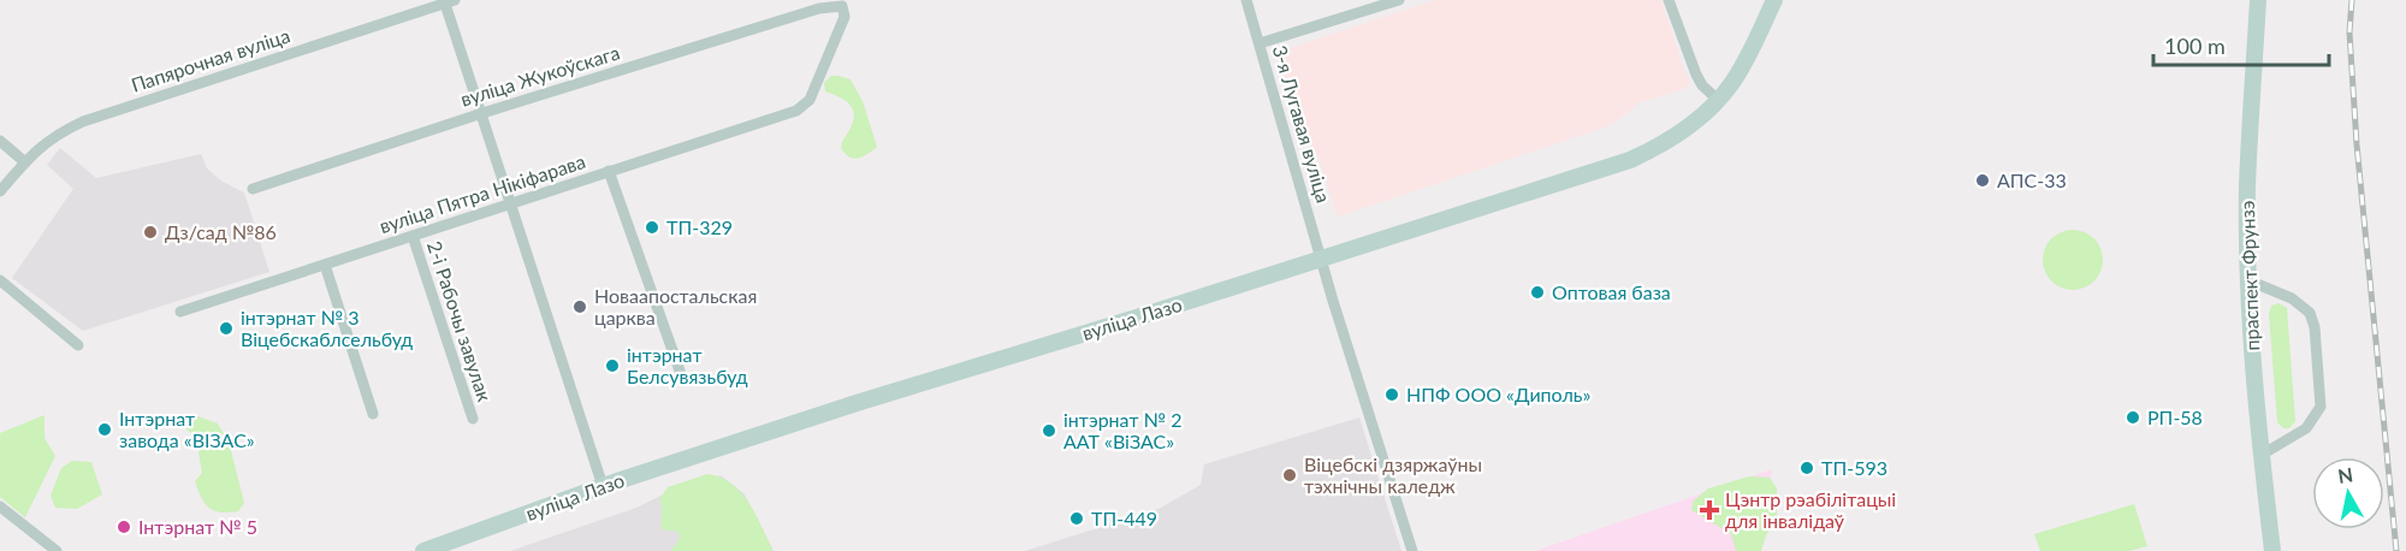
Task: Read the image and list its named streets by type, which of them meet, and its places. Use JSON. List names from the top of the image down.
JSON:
{
  "streets": {
    "street": [
      "Папярочная вуліца",
      "вуліца Жукоўскага",
      "3-я Лугавая вуліца",
      "вуліца Пятра Нікіфарава",
      "праспект Фрунзэ",
      "вуліца Лазо",
      "2-і Рабочы завулак"
    ]
  },
  "crossings": [
    ["вуліца Жукоўскага", "вуліца Пятра Нікіфарава"],
    ["3-я Лугавая вуліца", "вуліца Лазо"],
    ["вуліца Пятра Нікіфарава", "2-і Рабочы завулак"]
  ],
  "places": {
    "other": [
      "АПС-33",
      "ТП-329",
      "Дз/сад №86",
      "Оптовая база",
      "Новаапостальская царква",
      "інтэрнат № 3 Віцебскаблсельбуд",
      "інтэрнат Белсувязьбуд",
      "НПФ ООО «Диполь»",
      "РП-58",
      "Інтэрнат завода «ВІЗАС»",
      "інтэрнат № 2 ААТ «ВіЗАС»",
      "ТП-593",
      "Віцебскі дзяржаўны тэхнічны каледж",
      "ТП-449",
      "Інтэрнат № 5"
    ],
    "health": ["Цэнтр рэабілітацыі для інвалідаў"]
  },
  "scale_bar": "100 m",
  "north": "top"
}
